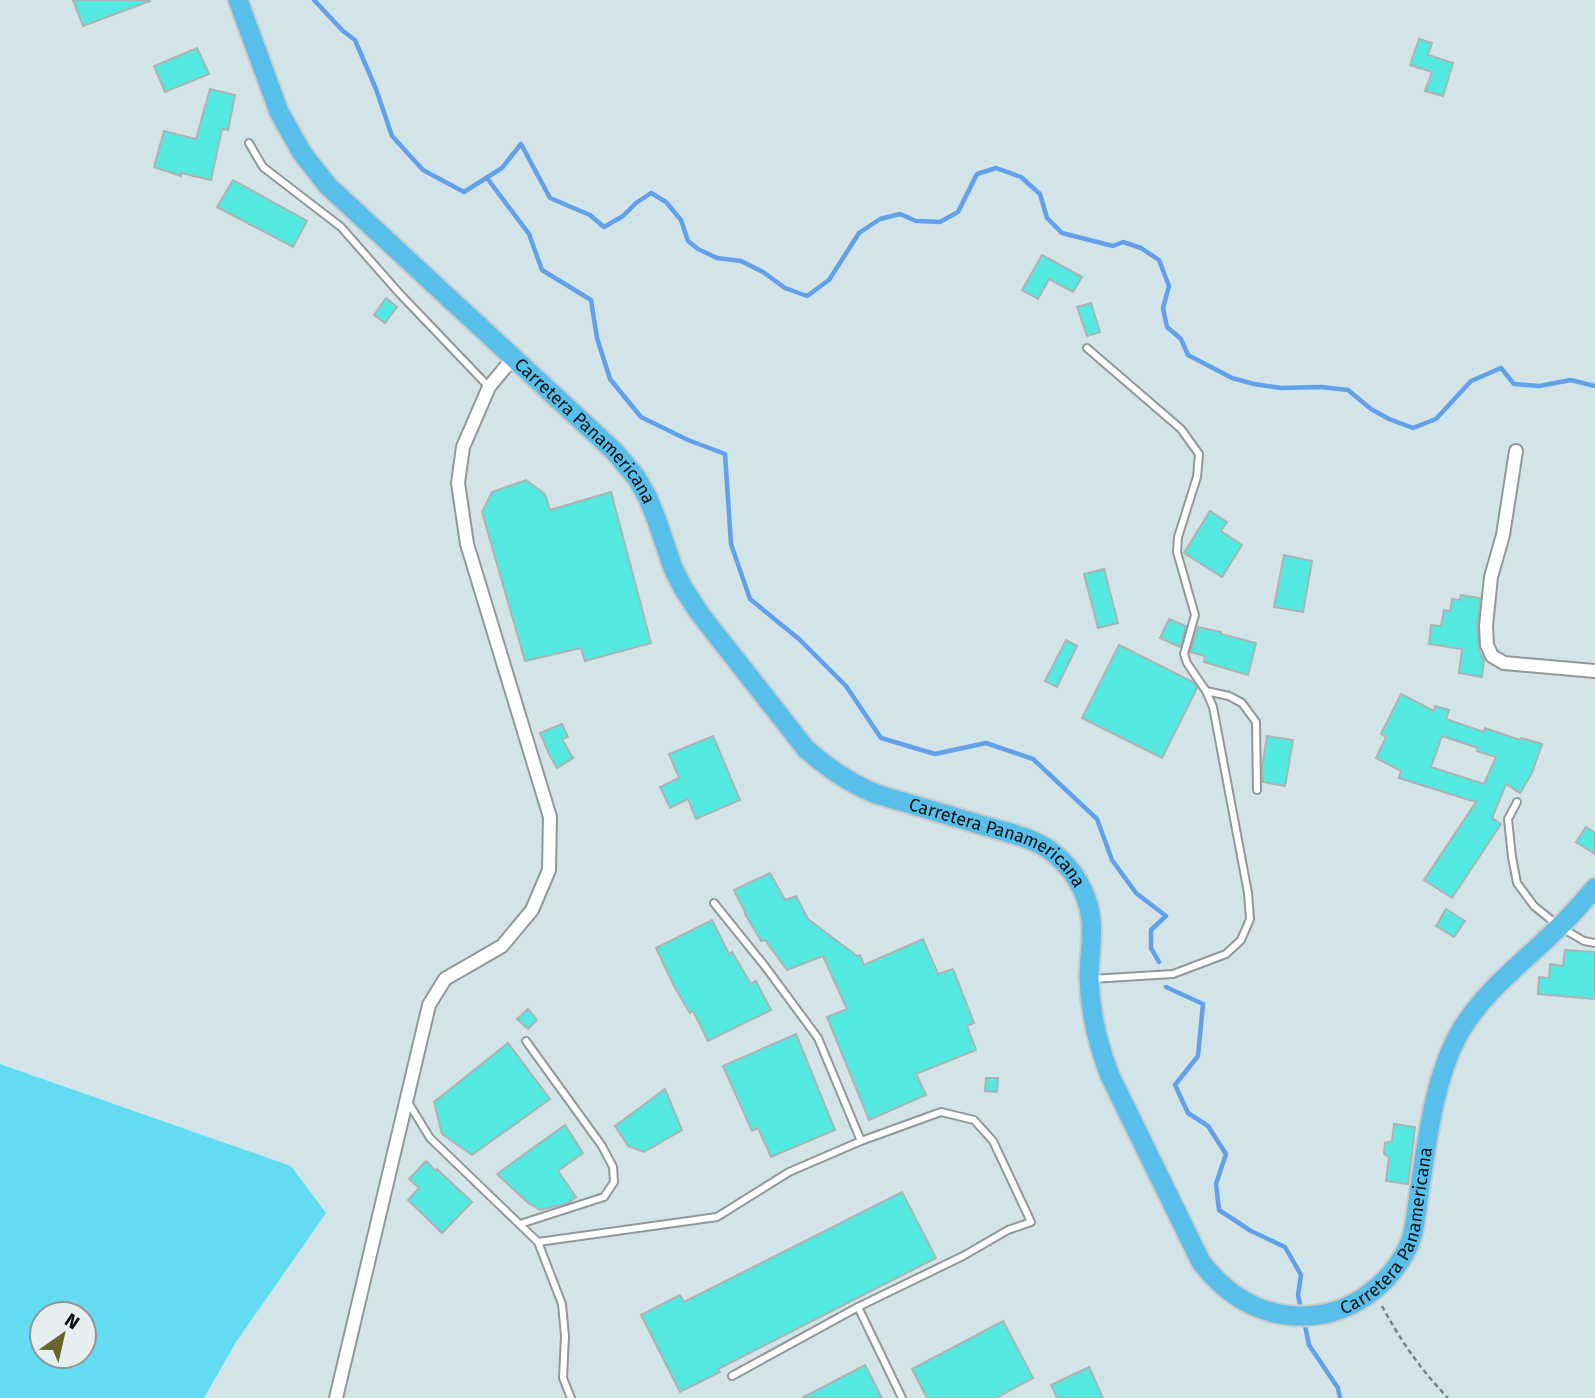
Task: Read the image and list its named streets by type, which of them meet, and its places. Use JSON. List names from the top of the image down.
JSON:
{
  "streets": {
    "highway": ["Carretera Panamericana"]
  },
  "north": "top right"
}
